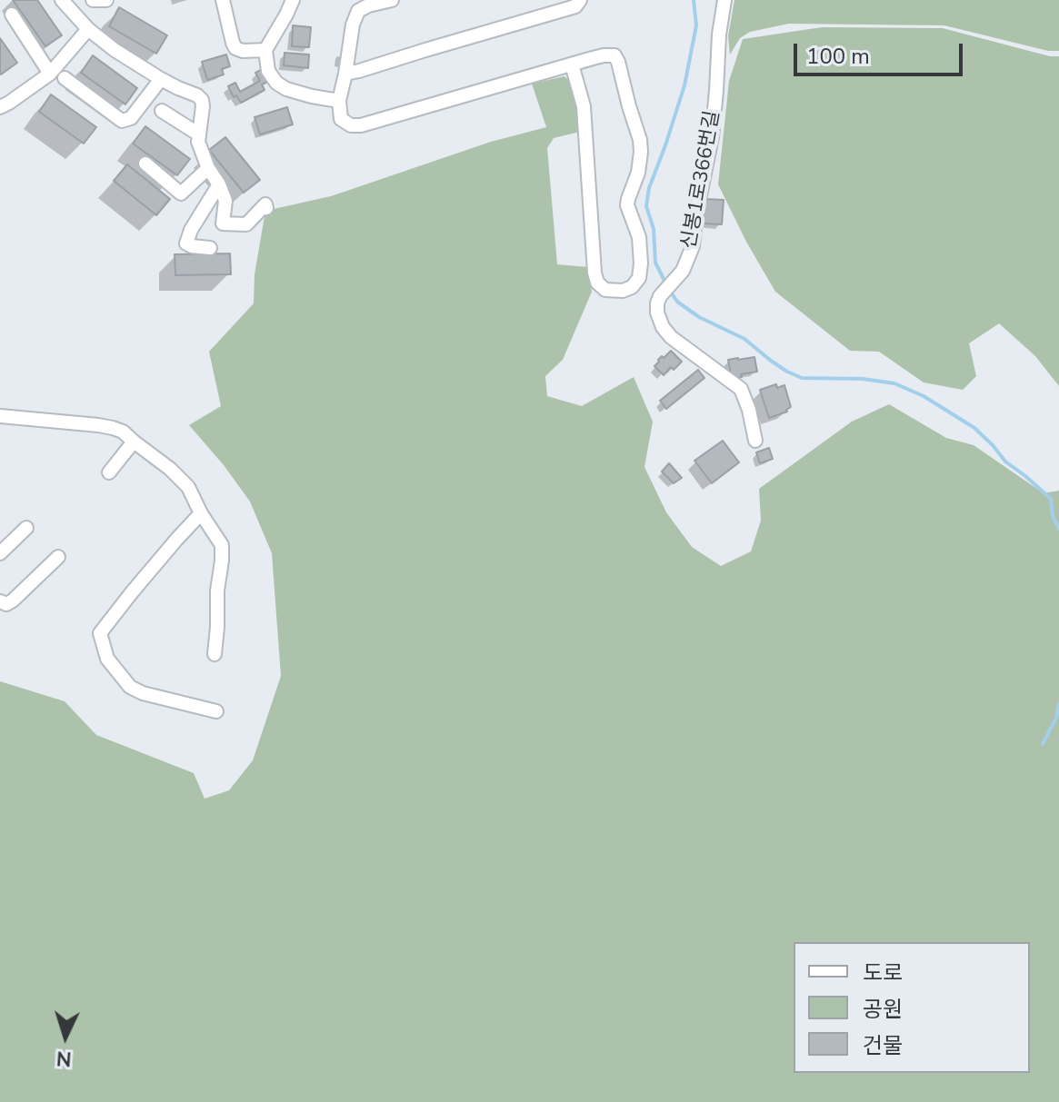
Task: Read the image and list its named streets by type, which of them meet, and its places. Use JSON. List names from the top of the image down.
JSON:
{
  "streets": {
    "street": ["신봉1로366번길"]
  },
  "legend": ["도로", "공원", "건물"],
  "scale_bar": "100 m",
  "north": "bottom"
}
